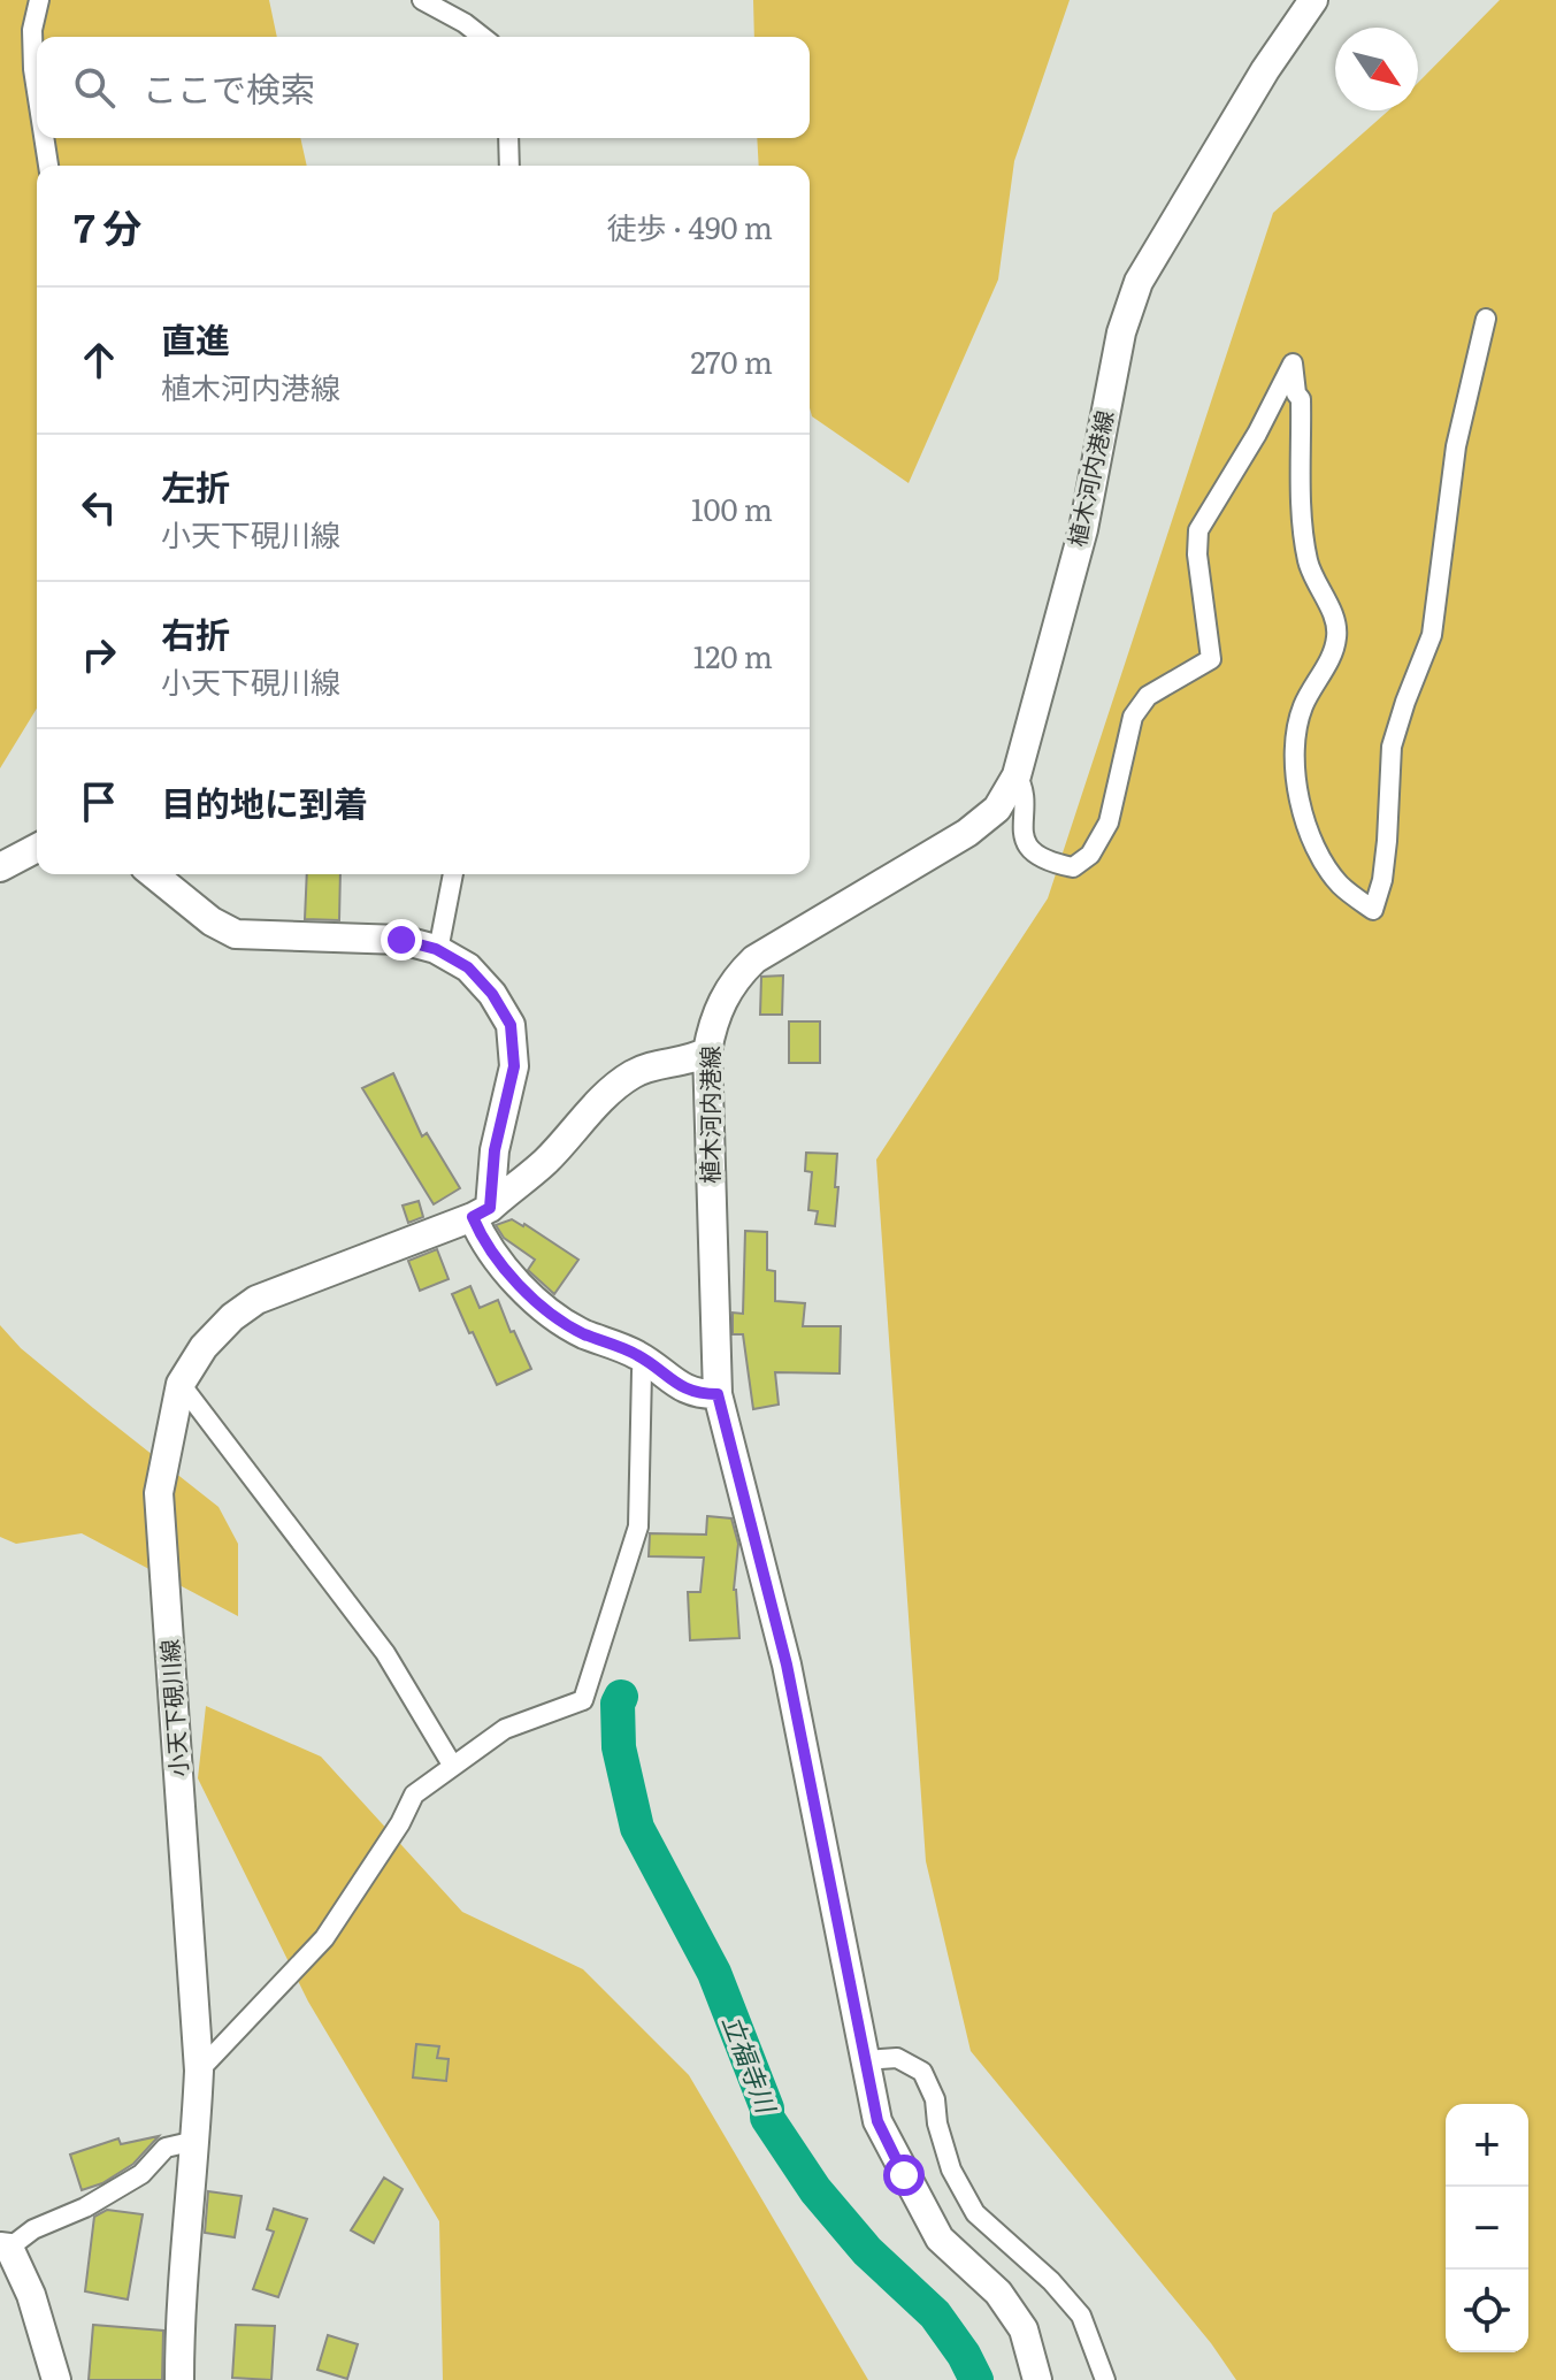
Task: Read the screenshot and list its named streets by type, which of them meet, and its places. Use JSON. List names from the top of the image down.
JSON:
{
  "streets": {
    "main road": ["植木河内港線", "小天下硯川線"]
  },
  "crossings": [
    ["植木河内港線", "小天下硯川線"]
  ],
  "water": ["立福寺川"],
  "north": "bottom right",
  "page": {
    "search": "ここで検索",
    "heading": ["7 分", "徒歩 · 490 m"],
    "list": [
      ["直進", "植木河内港線", "270 m"],
      ["左折", "小天下硯川線", "100 m"],
      ["右折", "小天下硯川線", "120 m"],
      "目的地に到着"
    ],
    "map_buttons": ["+", "−"]
  }
}
